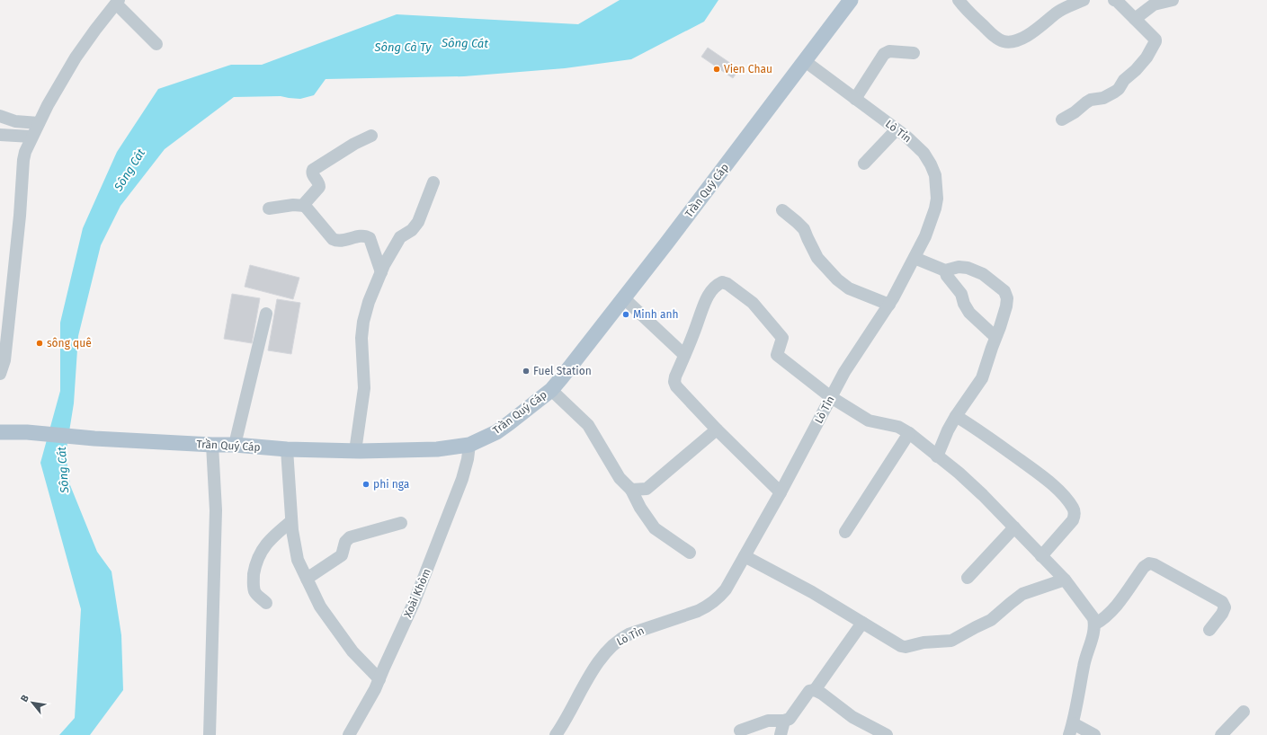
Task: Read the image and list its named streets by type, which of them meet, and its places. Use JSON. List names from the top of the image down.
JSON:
{
  "streets": {
    "main road": ["Trần Quý Cáp"],
    "street": ["Lò Tỉn", "Xoài Khòm"]
  },
  "crossings": [
    ["Lò Tỉn", "Trần Quý Cáp"],
    ["Trần Quý Cáp", "Xoài Khòm"]
  ],
  "water": ["Sông Cát", "Sông Cà Ty"],
  "places": [
    "Vien Chau",
    "Minh anh",
    "sông quê",
    "Fuel Station",
    "phi nga"
  ],
  "north": "top left"
}
